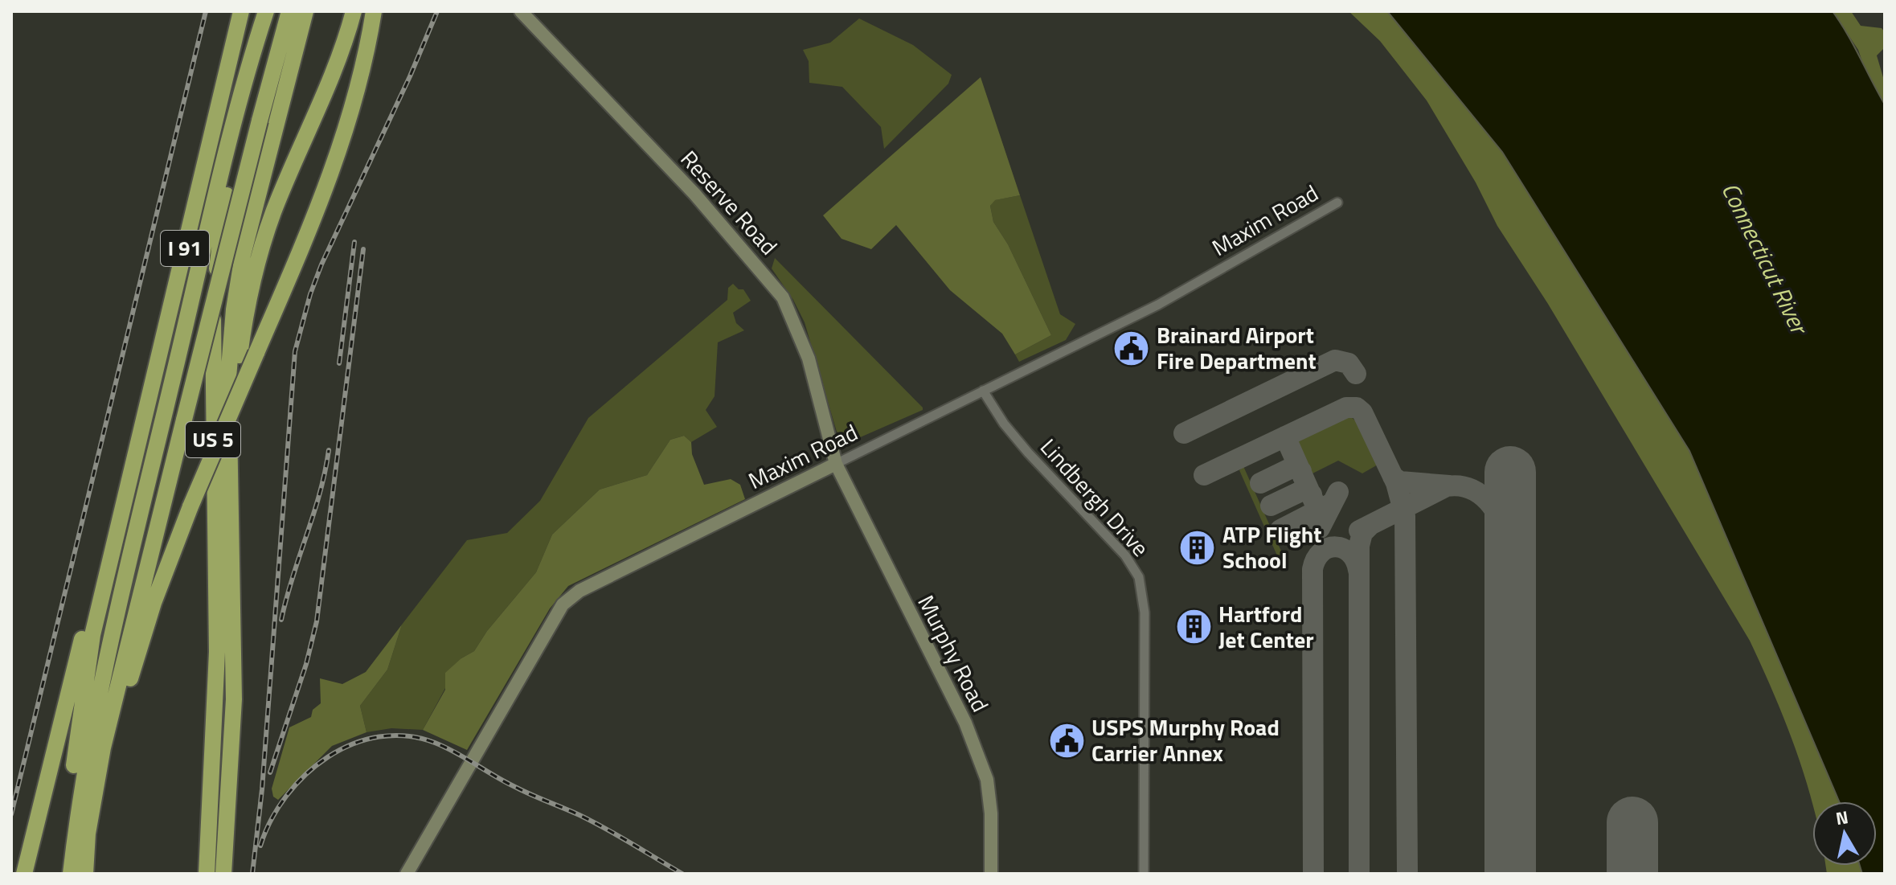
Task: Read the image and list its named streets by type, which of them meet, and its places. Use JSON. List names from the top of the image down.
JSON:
{
  "streets": {
    "highway": ["I 91", "US 5"],
    "street": [
      "Reserve Road",
      "Maxim Road",
      "Lindbergh Drive",
      "Murphy Road"
    ]
  },
  "crossings": [
    ["Reserve Road", "Maxim Road"],
    ["Reserve Road", "Murphy Road"],
    ["Maxim Road", "Lindbergh Drive"],
    ["Maxim Road", "Murphy Road"]
  ],
  "water": ["Connecticut River"],
  "places": {
    "public building": ["Brainard Airport Fire Department", "USPS Murphy Road Carrier Annex"],
    "building": ["ATP Flight School", "Hartford Jet Center"]
  },
  "north": "top"
}
